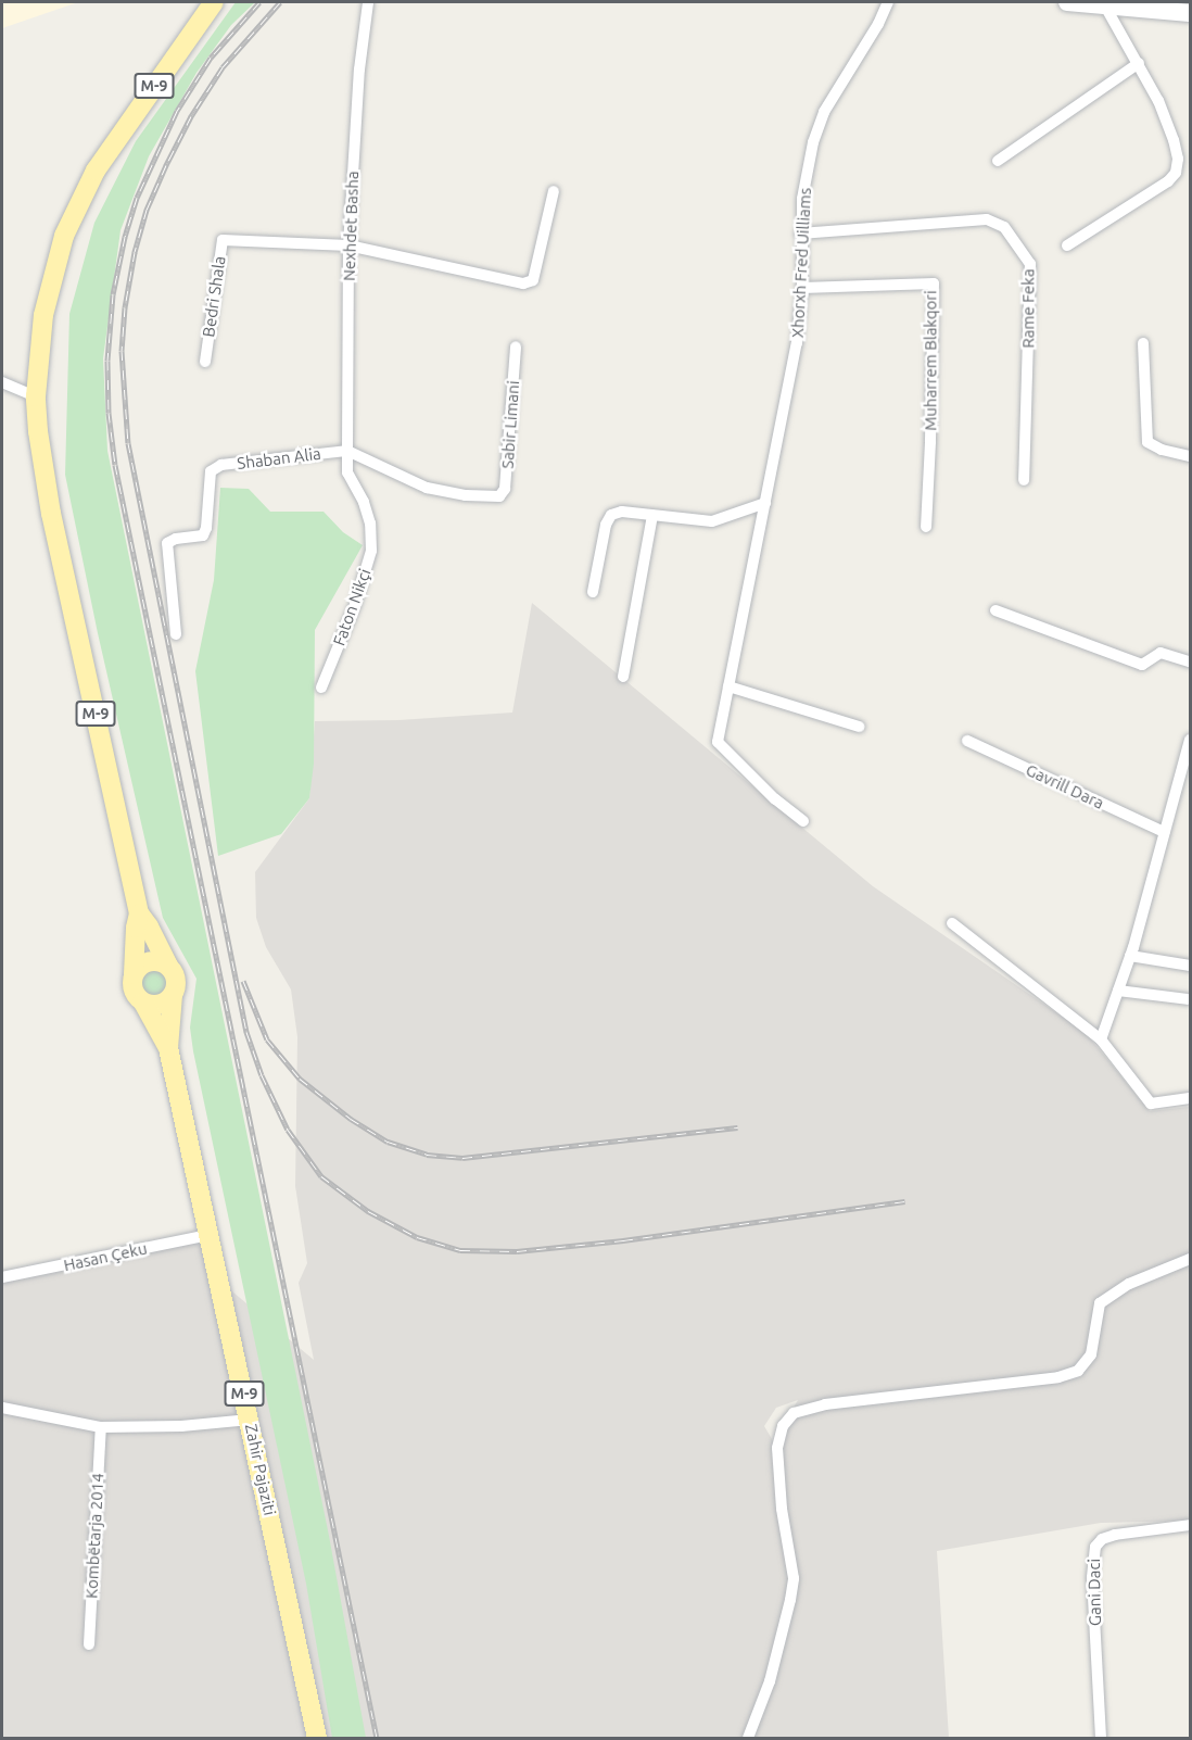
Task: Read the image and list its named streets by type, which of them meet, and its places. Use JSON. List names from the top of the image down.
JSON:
{
  "streets": {
    "main road": ["M-9", "Zahir Pajaziti"],
    "street": [
      "Nexhdet Basha",
      "Xhorxh Fred Uilliams",
      "Bedri Shala",
      "Rame Feka",
      "Muharrem Blakqori",
      "Sabir Limani",
      "Shaban Alia",
      "Faton Nikçi",
      "Gavrill Dara",
      "Hasan Çeku",
      "Kombëtarja 2014",
      "Gani Daci"
    ]
  },
  "crossings": [
    ["M-9", "Zahir Pajaziti"],
    ["Nexhdet Basha", "Bedri Shala"],
    ["Nexhdet Basha", "Sabir Limani"],
    ["Nexhdet Basha", "Shaban Alia"],
    ["Nexhdet Basha", "Faton Nikçi"],
    ["Xhorxh Fred Uilliams", "Rame Feka"],
    ["Xhorxh Fred Uilliams", "Muharrem Blakqori"],
    ["Sabir Limani", "Shaban Alia"],
    ["Sabir Limani", "Faton Nikçi"],
    ["Shaban Alia", "Faton Nikçi"],
    ["Hasan Çeku", "Zahir Pajaziti"]
  ]
}
